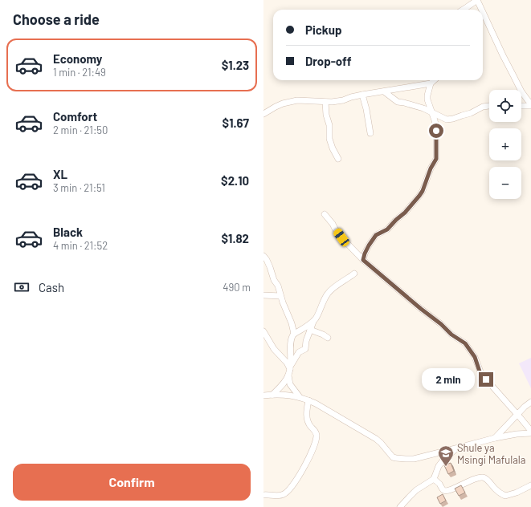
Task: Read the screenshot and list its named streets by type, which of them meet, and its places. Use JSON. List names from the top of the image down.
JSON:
{
  "places": {
    "school or university": ["Shule ya Msingi Mafulala"]
  },
  "page": {
    "heading": "Choose a ride",
    "banner": ["Pickup", "Drop-off"],
    "list": [
      {
        "name": "Economy",
        "note": "1 min · 21:49",
        "value": "$1.23"
      },
      {
        "name": "Comfort",
        "note": "2 min · 21:50",
        "value": "$1.67"
      },
      {
        "name": "XL",
        "note": "3 min · 21:51",
        "value": "$2.10"
      },
      {
        "name": "Black",
        "note": "4 min · 21:52",
        "value": "$1.82"
      }
    ],
    "map_buttons": ["+", "−"],
    "pay": ["Cash", "490 m"],
    "bubble": "2 min",
    "buttons": "Confirm"
  }
}
